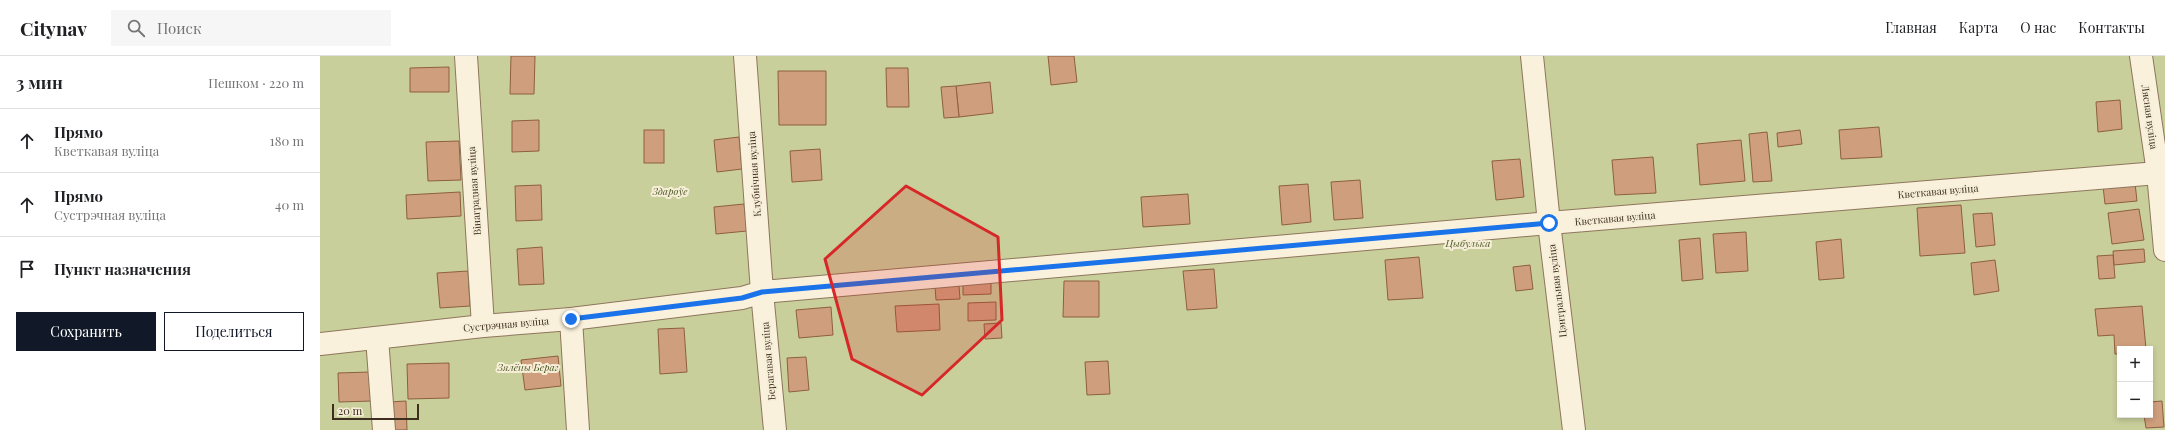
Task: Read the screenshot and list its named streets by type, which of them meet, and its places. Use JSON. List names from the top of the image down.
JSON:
{
  "streets": {
    "lane": [
      "Лясная вуліца",
      "Клубнічная вуліца",
      "Вінаградная вуліца",
      "Кветкавая вуліца",
      "Цэнтральная вуліца",
      "Сустрэчная вуліца",
      "Берагавая вуліца"
    ]
  },
  "crossings": [
    ["Лясная вуліца", "Кветкавая вуліца"],
    ["Клубнічная вуліца", "Кветкавая вуліца"],
    ["Клубнічная вуліца", "Сустрэчная вуліца"],
    ["Клубнічная вуліца", "Берагавая вуліца"],
    ["Вінаградная вуліца", "Сустрэчная вуліца"],
    ["Кветкавая вуліца", "Цэнтральная вуліца"],
    ["Кветкавая вуліца", "Сустрэчная вуліца"],
    ["Кветкавая вуліца", "Берагавая вуліца"],
    ["Сустрэчная вуліца", "Берагавая вуліца"]
  ],
  "parks": ["Здароўе", "Цыбулька", "Зялёны Бераг"],
  "scale_bar": "20 m",
  "page": {
    "header": "Citynav",
    "search": "Поиск",
    "nav": [
      "Главная",
      "Карта",
      "О нас",
      "Контакты"
    ],
    "heading": ["3 мин", "Пешком · 220 m"],
    "list": [
      ["Прямо", "Кветкавая вуліца", "180 m"],
      ["Прямо", "Сустрэчная вуліца", "40 m"],
      "Пункт назначения"
    ],
    "buttons": ["Сохранить", "Поделиться"],
    "map_buttons": ["+", "−"],
    "scale": "20 m"
  }
}
